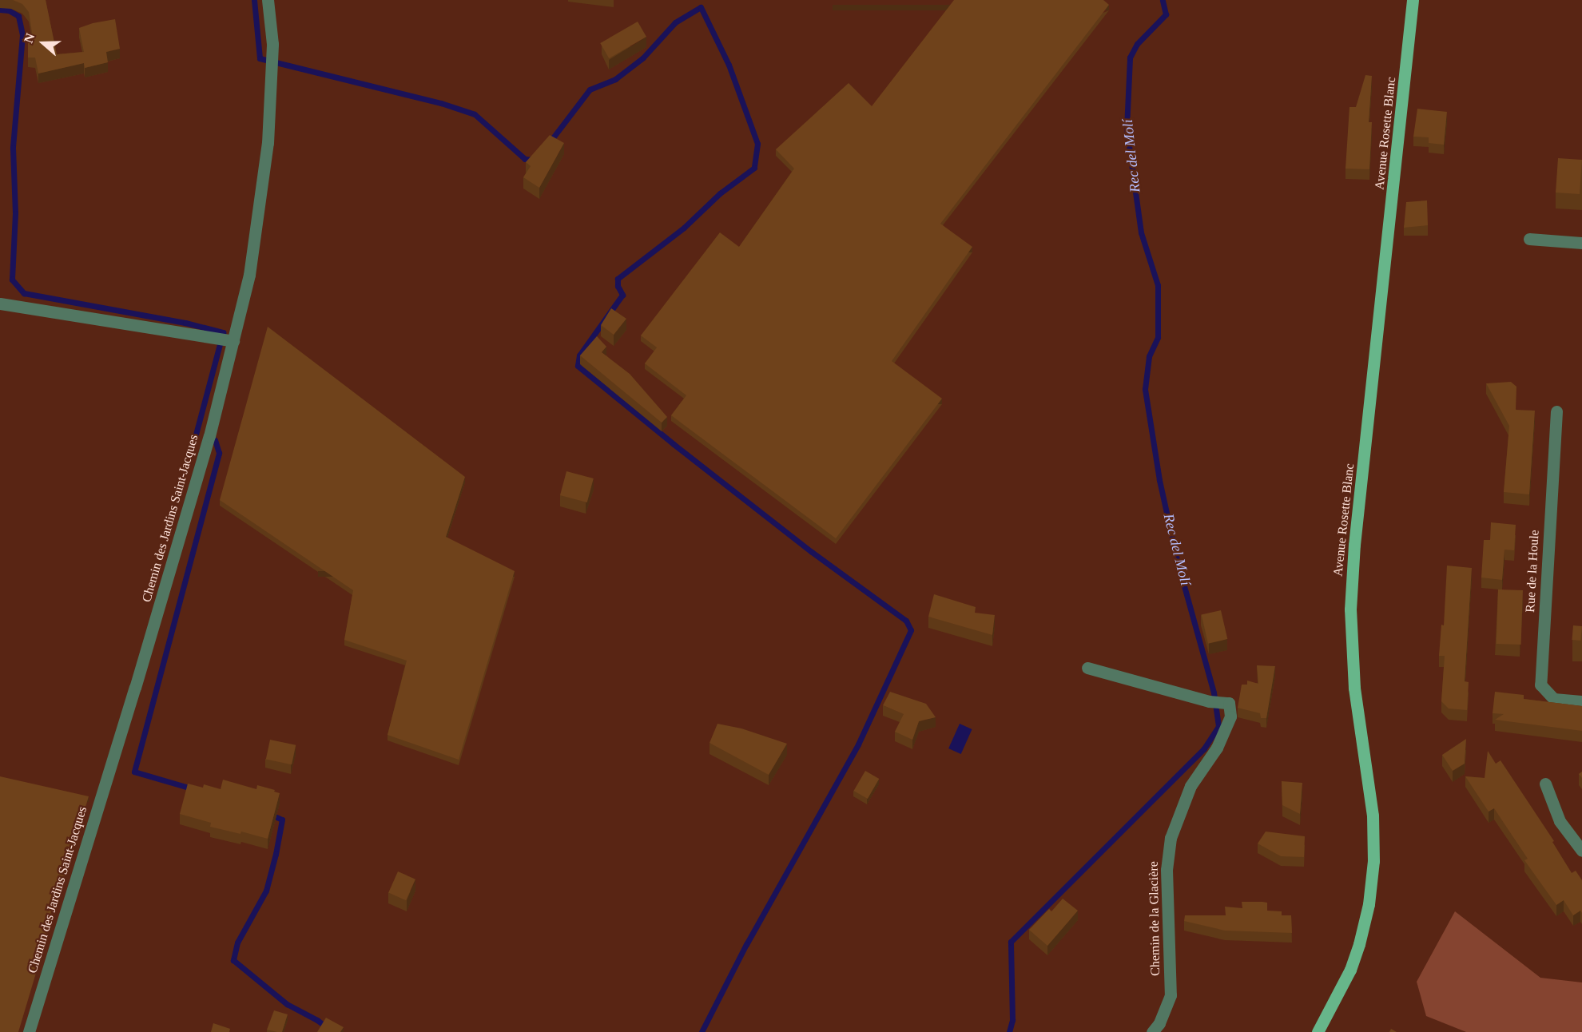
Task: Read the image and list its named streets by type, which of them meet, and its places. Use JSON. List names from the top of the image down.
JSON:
{
  "streets": {
    "main road": ["Avenue Rosette Blanc"],
    "street": ["Chemin des Jardins Saint-Jacques", "Rue de la Houle", "Chemin de la Glacière"]
  },
  "water": ["Rec del Molí"],
  "north": "left"
}
